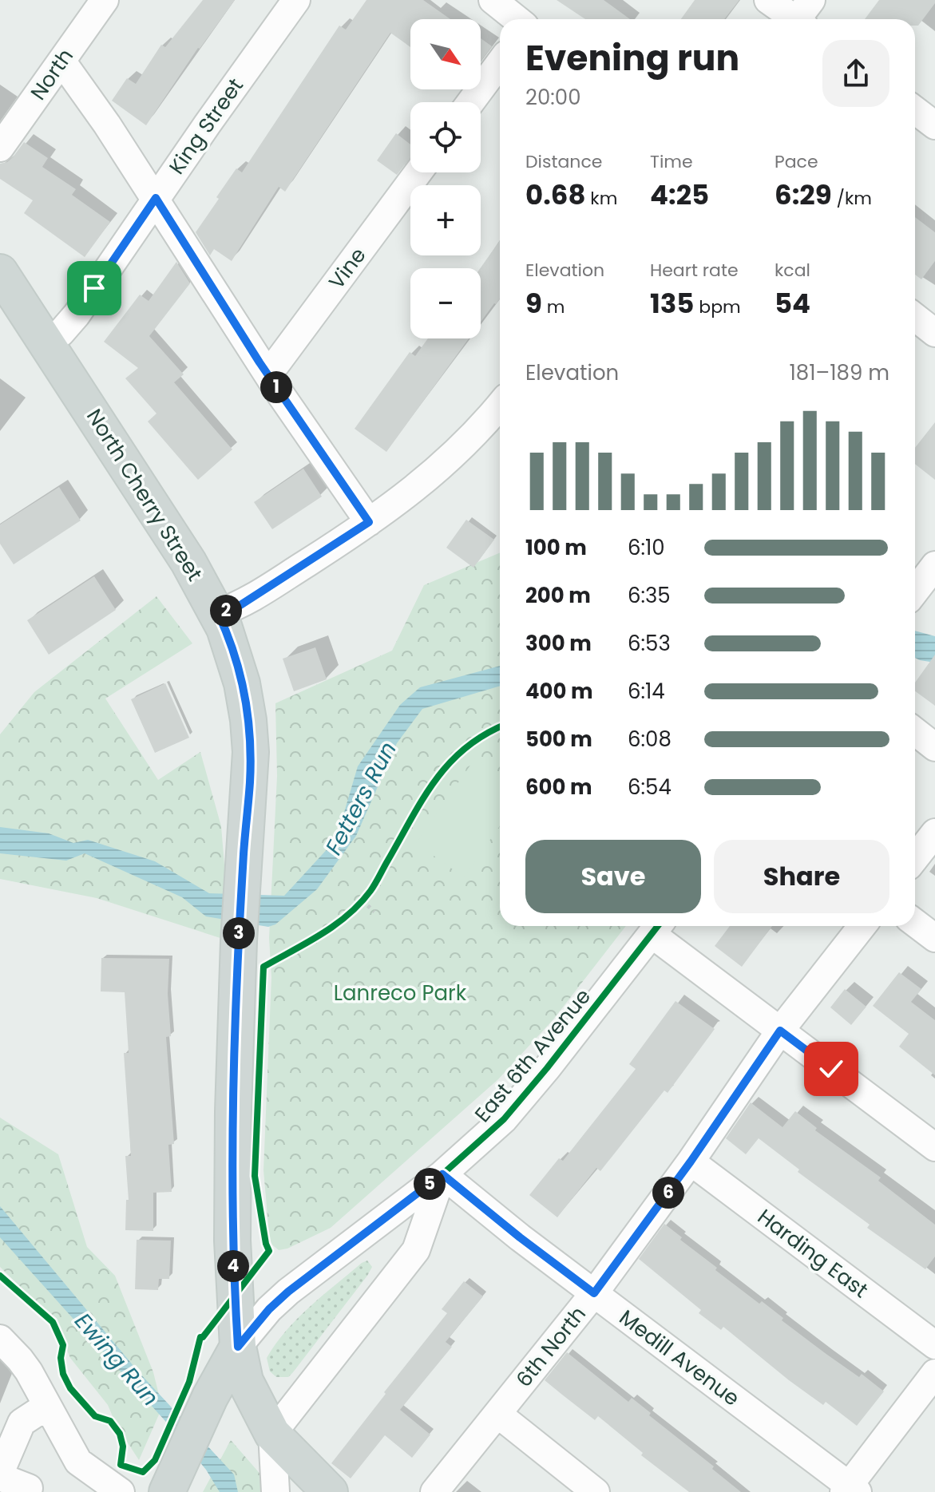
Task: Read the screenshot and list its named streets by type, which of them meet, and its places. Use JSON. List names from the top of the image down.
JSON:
{
  "streets": {
    "main road": ["North Cherry Street"],
    "street": [
      "North",
      "King Street",
      "Vine",
      "East 6th Avenue",
      "Harding East",
      "6th North",
      "Medill Avenue"
    ]
  },
  "crossings": [
    ["King Street", "North Cherry Street"],
    ["North Cherry Street", "East 6th Avenue"],
    ["East 6th Avenue", "Medill Avenue"],
    ["Harding East", "6th North"],
    ["6th North", "Medill Avenue"]
  ],
  "water": ["Fetters Run", "Ewing Run"],
  "parks": ["Lanreco Park"],
  "north": "bottom right",
  "page": {
    "map_buttons": ["+", "−"],
    "heading": ["Evening run", "20:00"],
    "stats": [
      ["Distance", "0.68 km"],
      ["Time", "4:25"],
      ["Pace", "6:29 /km"],
      ["Elevation", "9 m"],
      ["Heart rate", "135 bpm"],
      ["kcal", "54"]
    ],
    "chart": ["Elevation", "181–189 m"],
    "pins": [
      "1",
      "2",
      "3",
      "5",
      "6",
      "4"
    ],
    "list": [
      {
        "name": "100 m",
        "note": "6:10"
      },
      {
        "name": "200 m",
        "note": "6:35"
      },
      {
        "name": "300 m",
        "note": "6:53"
      },
      {
        "name": "400 m",
        "note": "6:14"
      },
      {
        "name": "500 m",
        "note": "6:08"
      },
      {
        "name": "600 m",
        "note": "6:54"
      }
    ],
    "buttons": ["Save", "Share"]
  }
}
